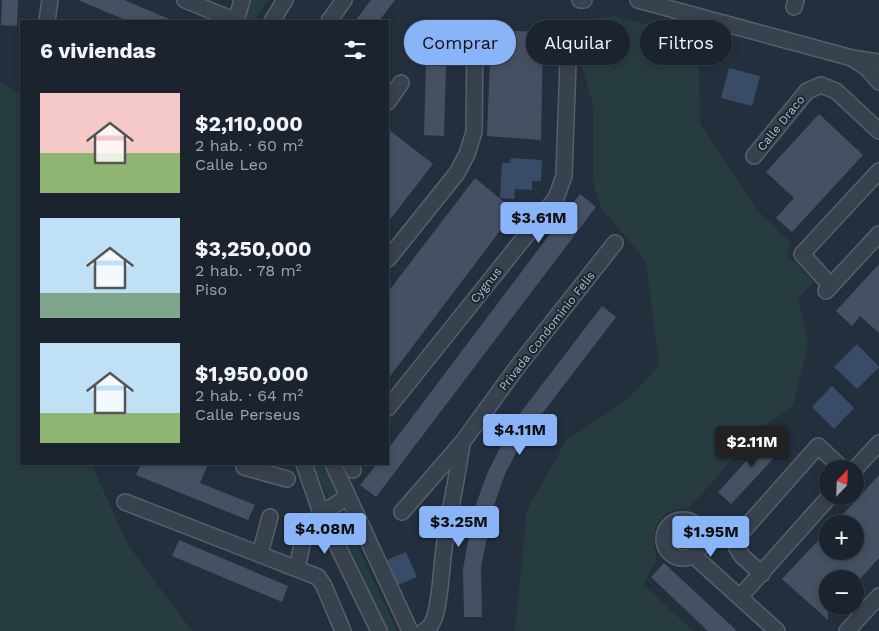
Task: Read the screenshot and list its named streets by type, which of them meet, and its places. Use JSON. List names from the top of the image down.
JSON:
{
  "streets": {
    "street": ["Calle Draco", "Cygnus", "Privada Condominio Felis"]
  },
  "north": "top right",
  "page": {
    "chip": ["Comprar", "Alquilar", "Filtros"],
    "heading": "6 viviendas",
    "list": [
      {
        "name": "$2,110,000",
        "note": "2 hab. · 60 m² · Calle Leo"
      },
      {
        "name": "$3,250,000",
        "note": "2 hab. · 78 m² · Piso"
      },
      {
        "name": "$1,950,000",
        "note": "2 hab. · 64 m² · Calle Perseus"
      }
    ],
    "price": [
      "$3.61M",
      "$4.11M",
      "$2.11M",
      "$3.25M",
      "$4.08M",
      "$1.95M"
    ],
    "map_buttons": ["+", "−"]
  }
}
